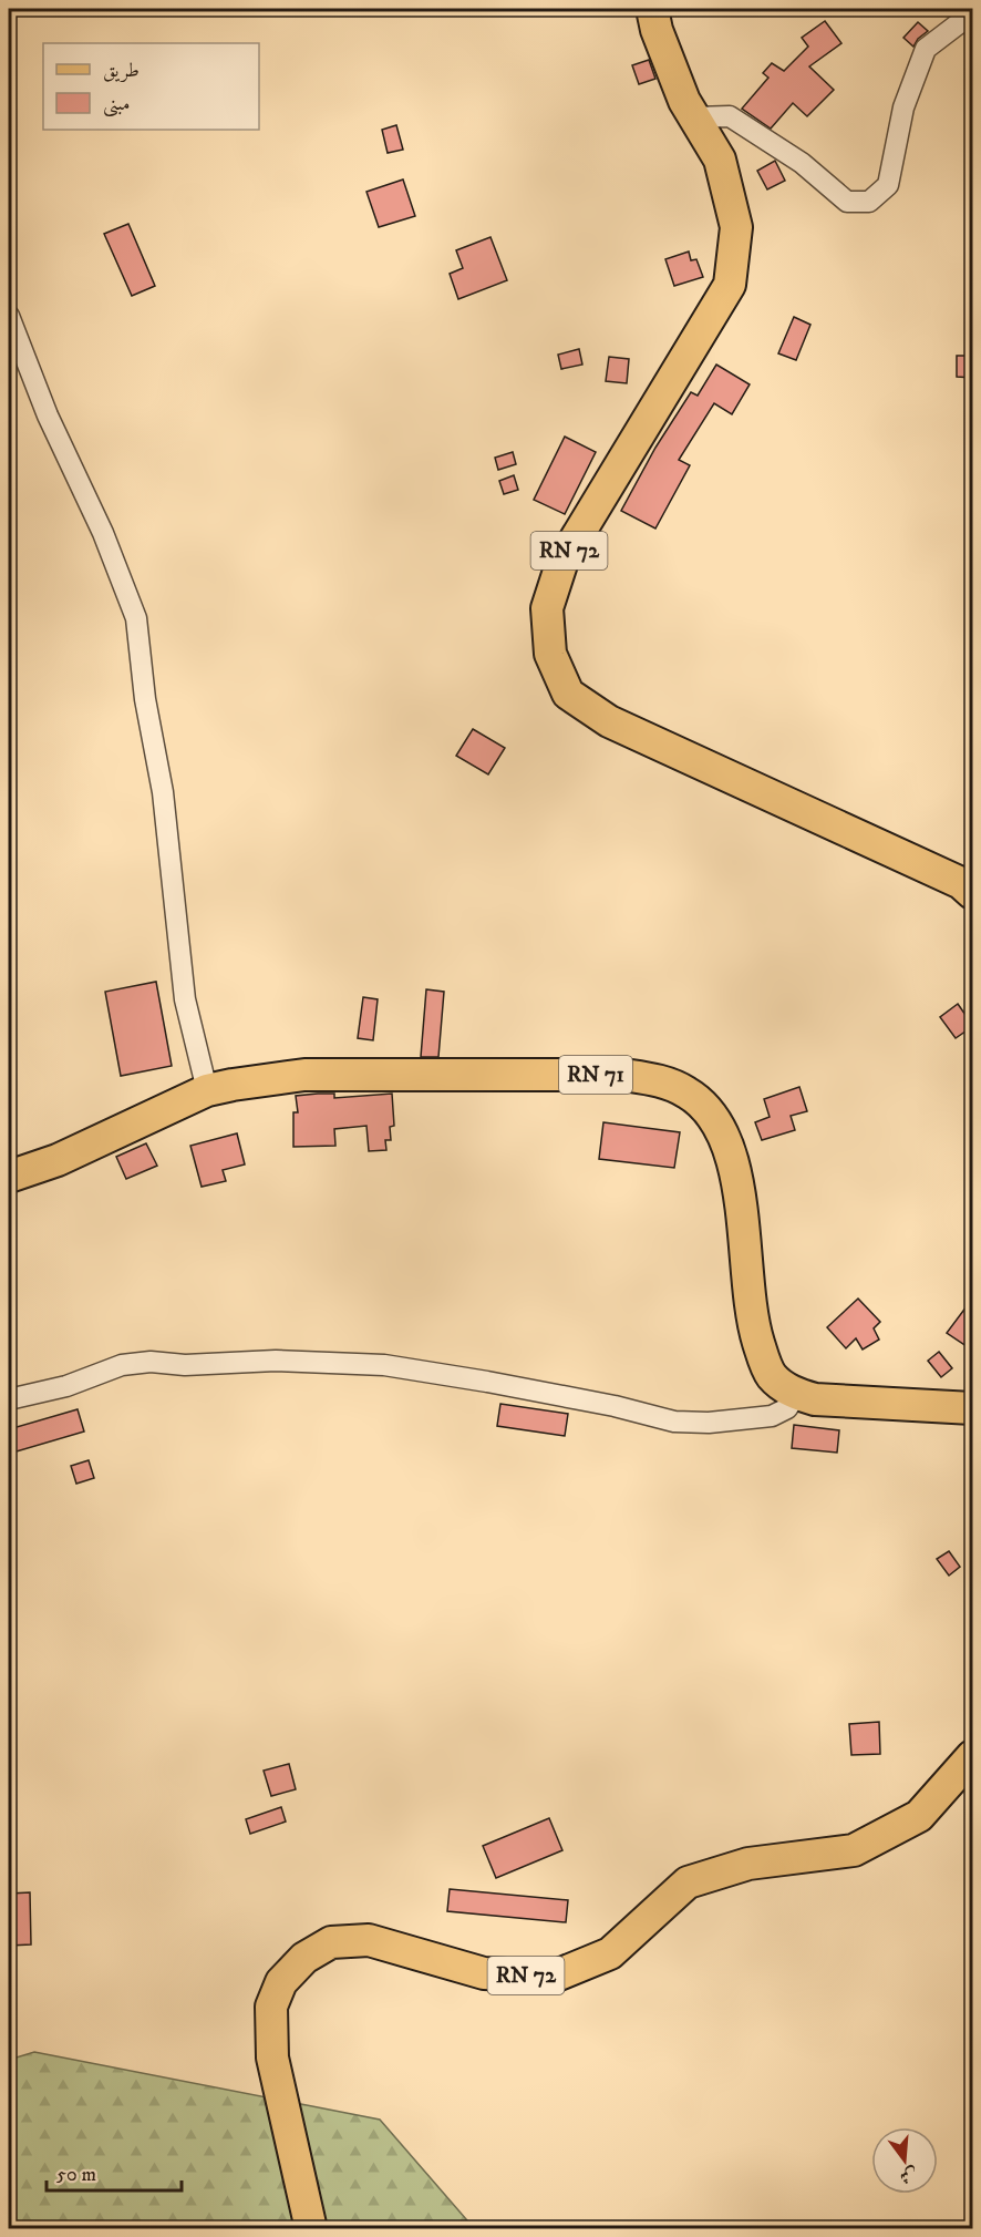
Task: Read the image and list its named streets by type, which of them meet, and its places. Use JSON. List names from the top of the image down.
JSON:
{
  "streets": {
    "main road": ["RN 72", "RN 71"]
  },
  "legend": ["طريق", "مبنى"],
  "scale_bar": "50 m",
  "north": "bottom"
}
